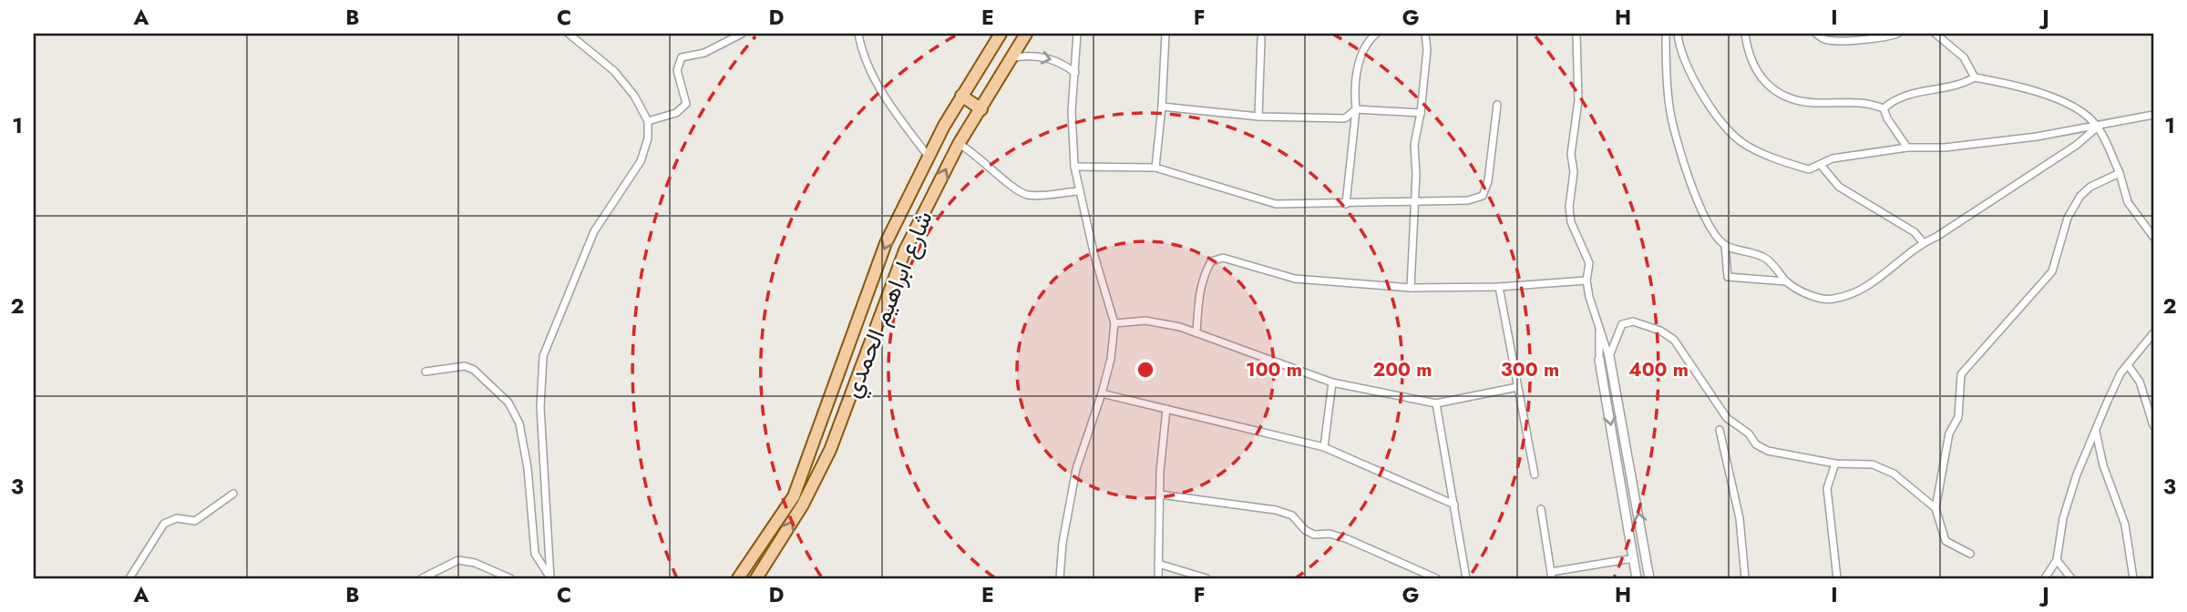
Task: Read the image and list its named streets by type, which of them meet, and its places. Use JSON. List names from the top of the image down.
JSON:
{
  "streets": {
    "main road": ["شارع ابراهيم الحمدي"]
  },
  "grid": {
    "columns": [
      "A",
      "B",
      "C",
      "D",
      "E",
      "F",
      "G",
      "H",
      "I",
      "J"
    ],
    "rows": ["1", "2", "3"]
  },
  "rings": [
    "100 m",
    "200 m",
    "300 m",
    "400 m"
  ]
}
